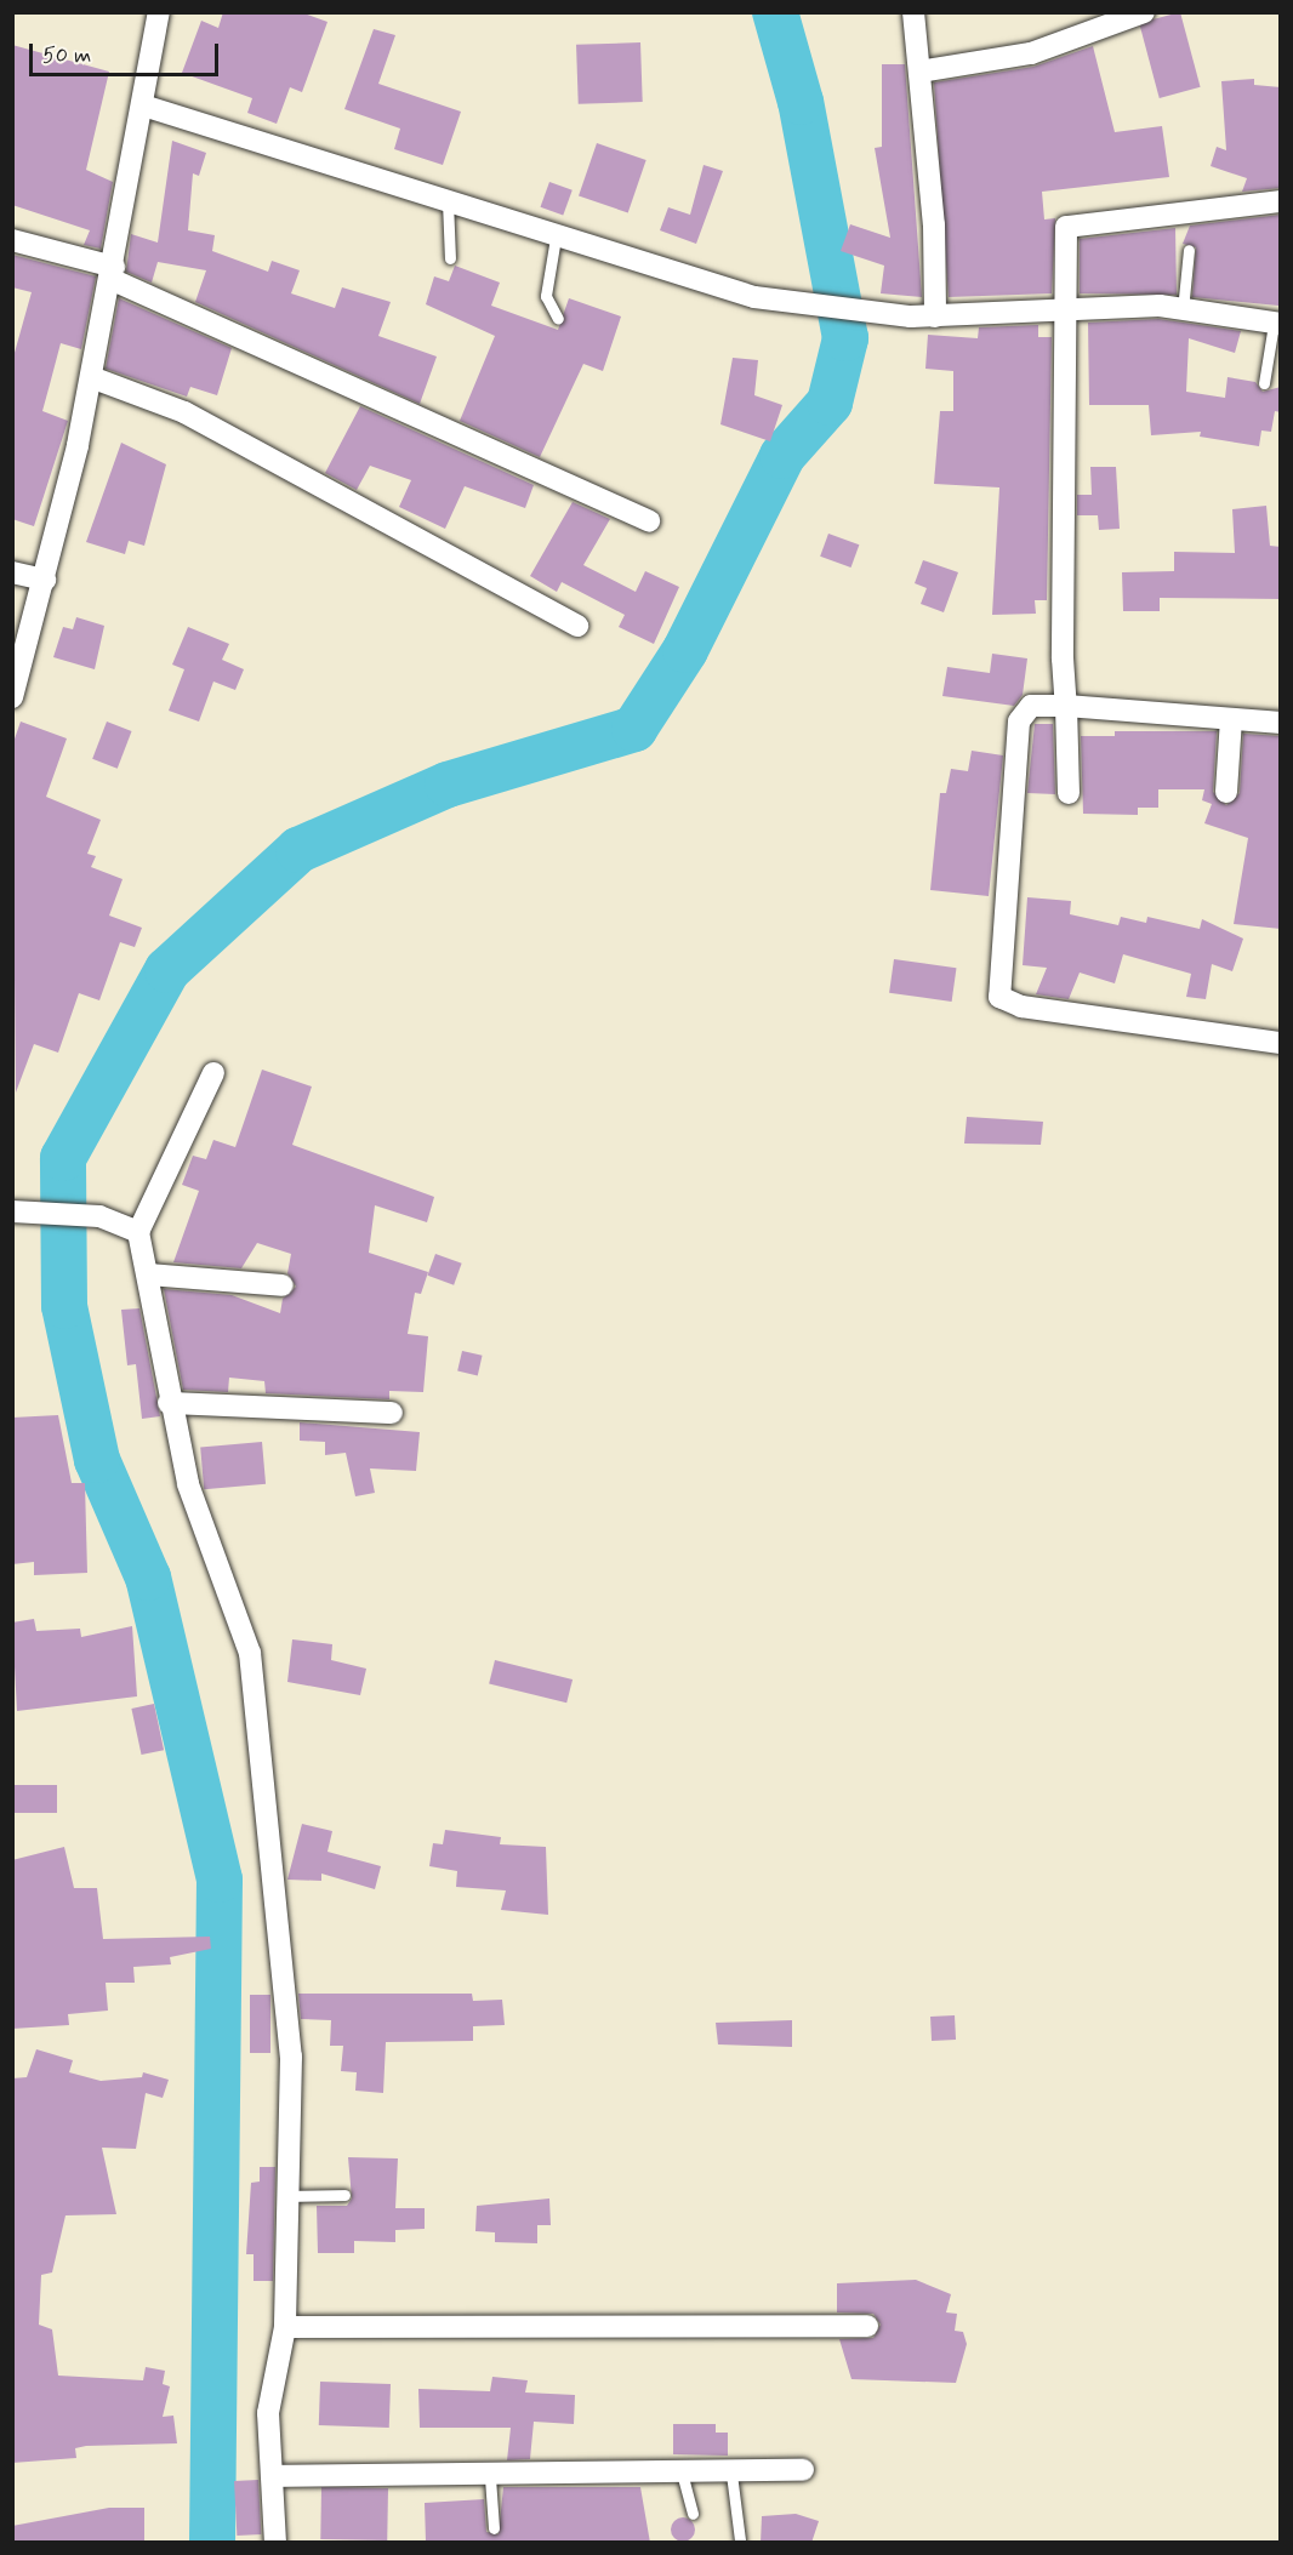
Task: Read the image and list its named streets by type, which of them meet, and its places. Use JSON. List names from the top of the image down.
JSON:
{
  "scale_bar": "50 m"
}
